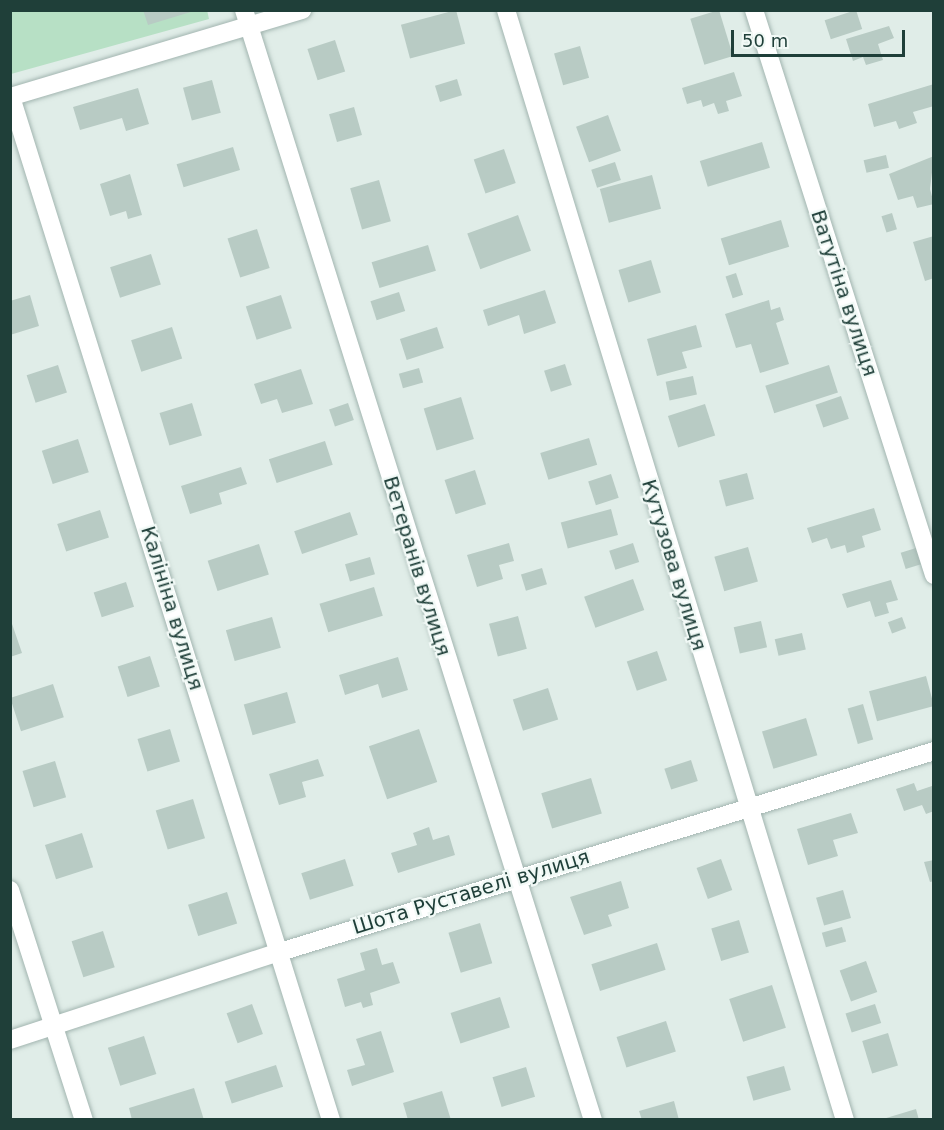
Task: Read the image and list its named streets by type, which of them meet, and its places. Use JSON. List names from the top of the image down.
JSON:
{
  "streets": {
    "street": [
      "Ватутіна вулиця",
      "Кутузова вулиця",
      "Ветеранів вулиця",
      "Калініна вулиця",
      "Шота Руставелі вулиця"
    ]
  },
  "crossings": [
    ["Кутузова вулиця", "Шота Руставелі вулиця"],
    ["Ветеранів вулиця", "Шота Руставелі вулиця"],
    ["Калініна вулиця", "Шота Руставелі вулиця"]
  ],
  "scale_bar": "50 m"
}
